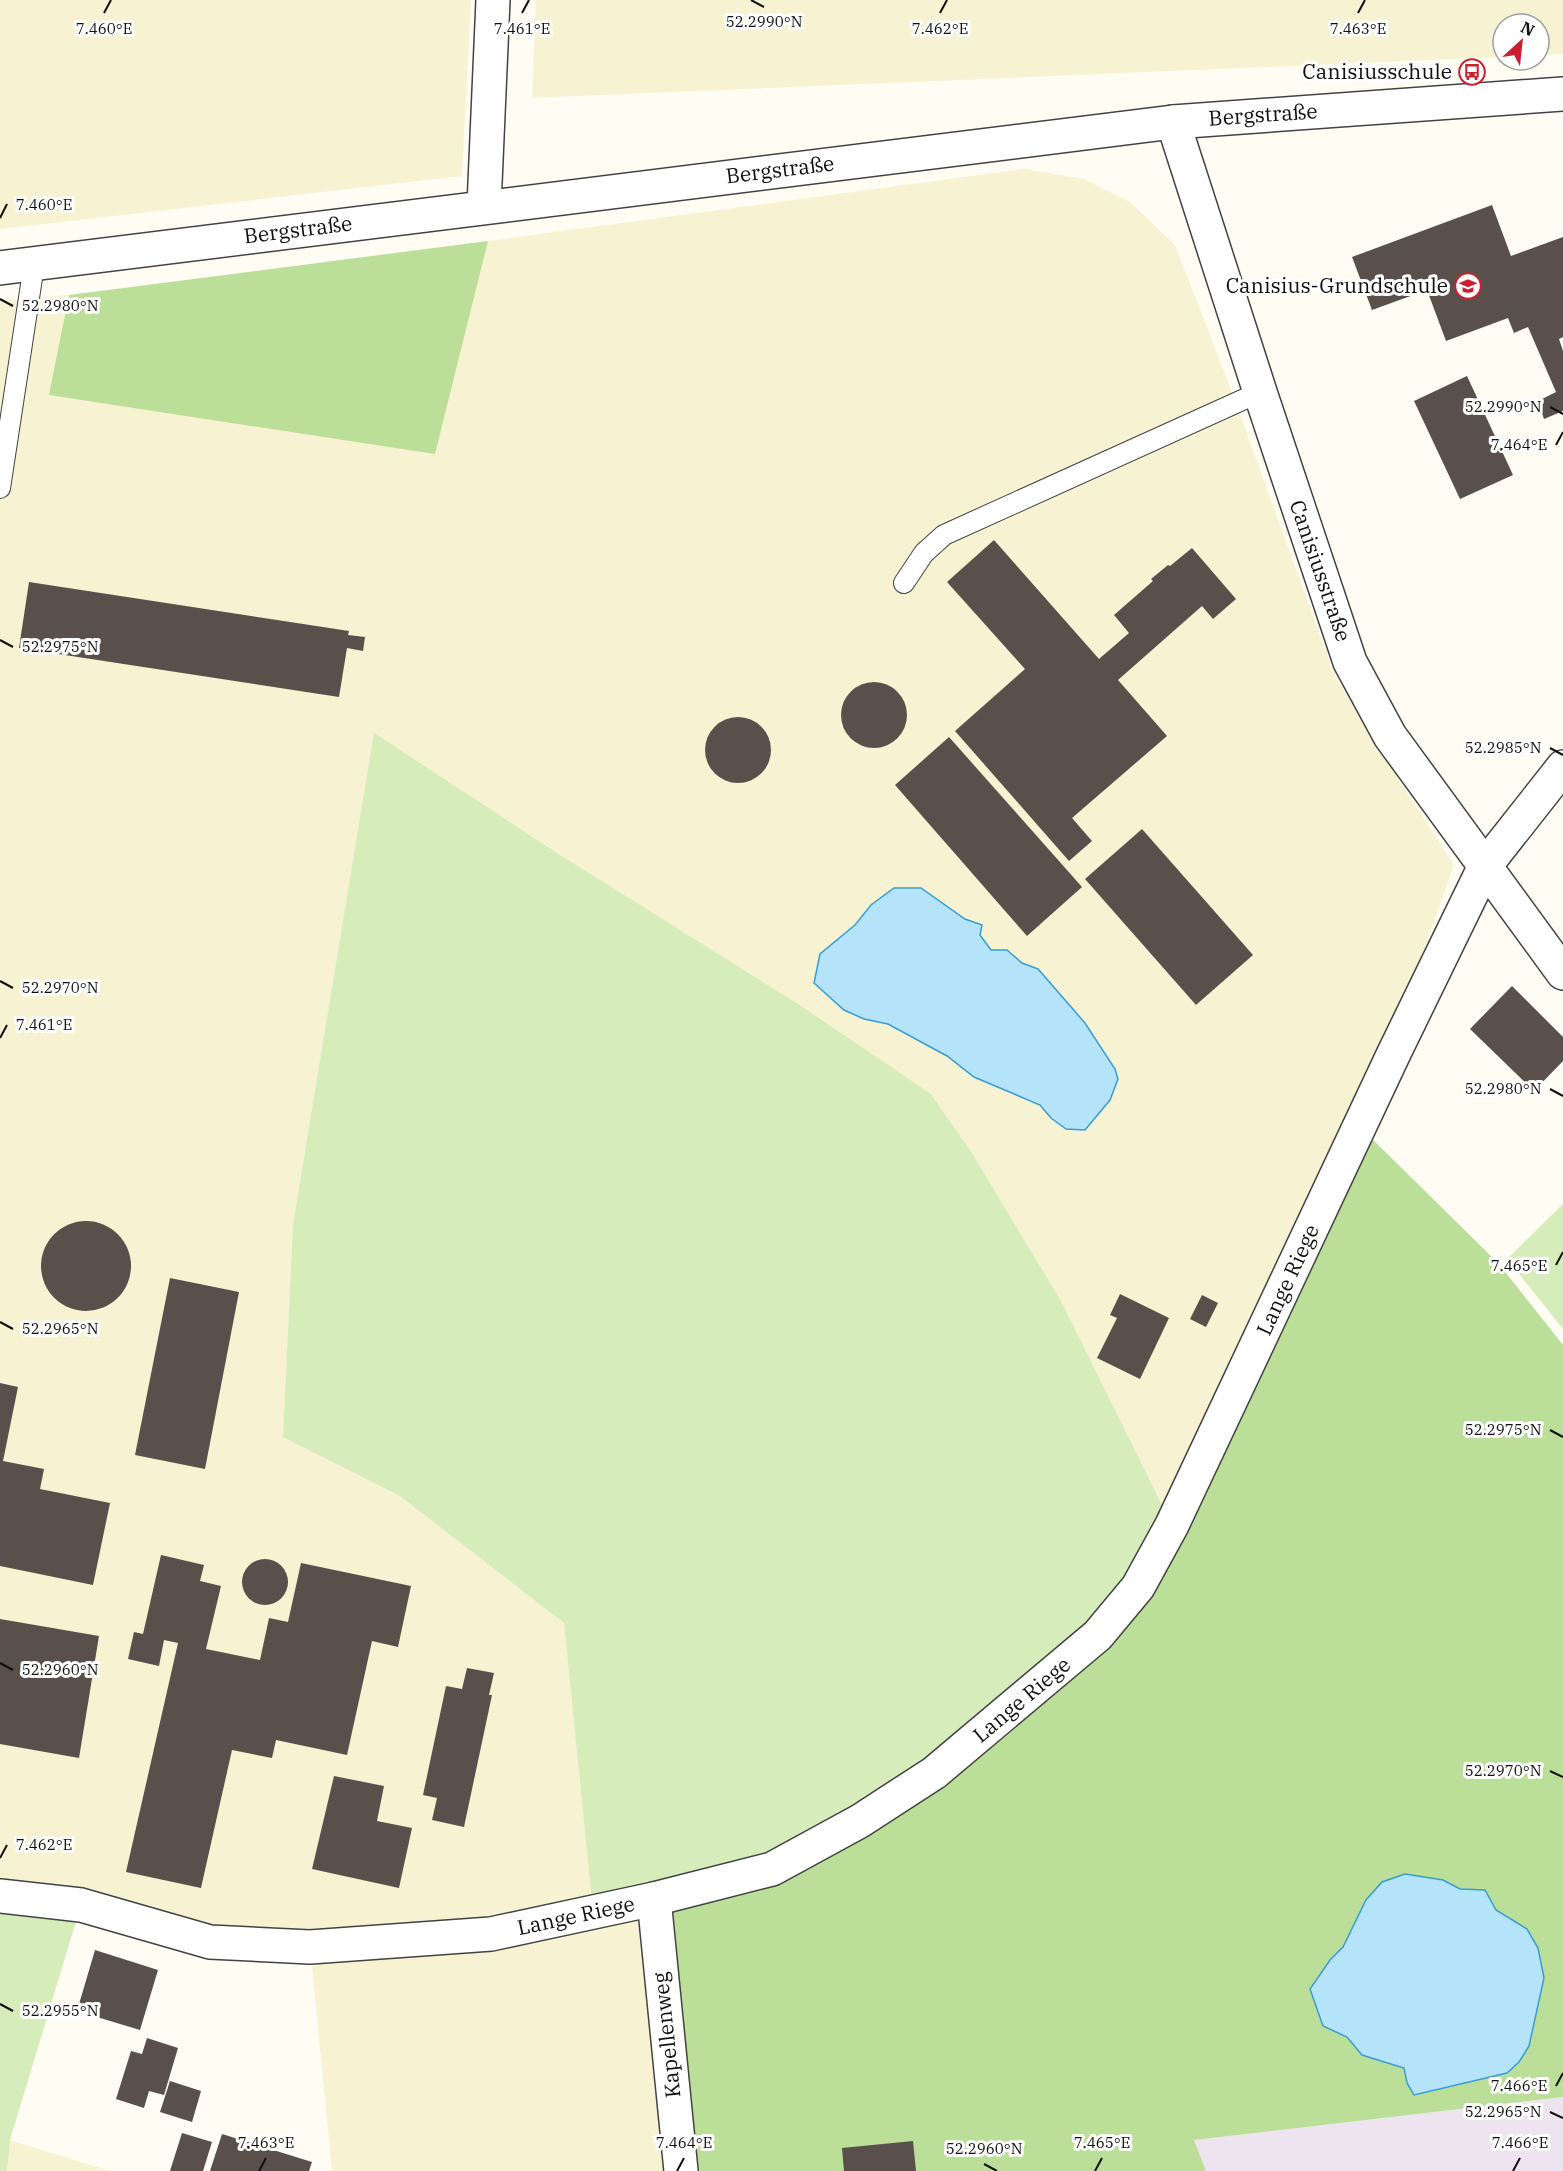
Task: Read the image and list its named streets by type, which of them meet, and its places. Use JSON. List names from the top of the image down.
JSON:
{
  "streets": {
    "street": [
      "Bergstraße",
      "Canisiusstraße",
      "Lange Riege",
      "Kapellenweg"
    ]
  },
  "crossings": [
    ["Bergstraße", "Canisiusstraße"],
    ["Canisiusstraße", "Lange Riege"],
    ["Lange Riege", "Kapellenweg"]
  ],
  "places": {
    "bus stop": ["Canisiusschule"],
    "school or university": ["Canisius-Grundschule"]
  },
  "north": "top right",
  "coordinates": [
    "52.2990°N",
    "7.460°E",
    "7.461°E",
    "7.462°E",
    "7.463°E",
    "52.2980°N",
    "7.464°E",
    "52.2975°N",
    "52.2985°N",
    "52.2970°N",
    "7.465°E",
    "52.2965°N",
    "52.2960°N",
    "52.2955°N",
    "7.466°E"
  ]
}
